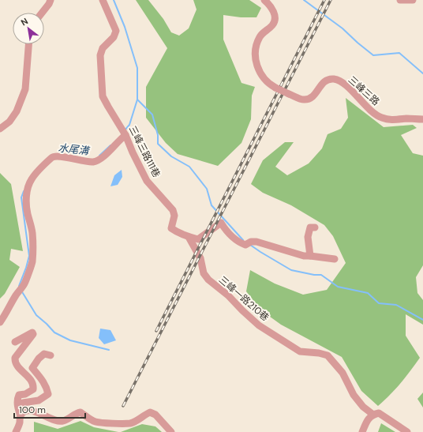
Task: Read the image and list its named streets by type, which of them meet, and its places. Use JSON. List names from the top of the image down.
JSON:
{
  "streets": {
    "street": ["三峰三路", "三峰三路111巷", "三峰一路210巷"]
  },
  "crossings": [
    ["三峰三路111巷", "三峰一路210巷"]
  ],
  "water": ["水尾溝"],
  "scale_bar": "100 m",
  "north": "top left"
}
